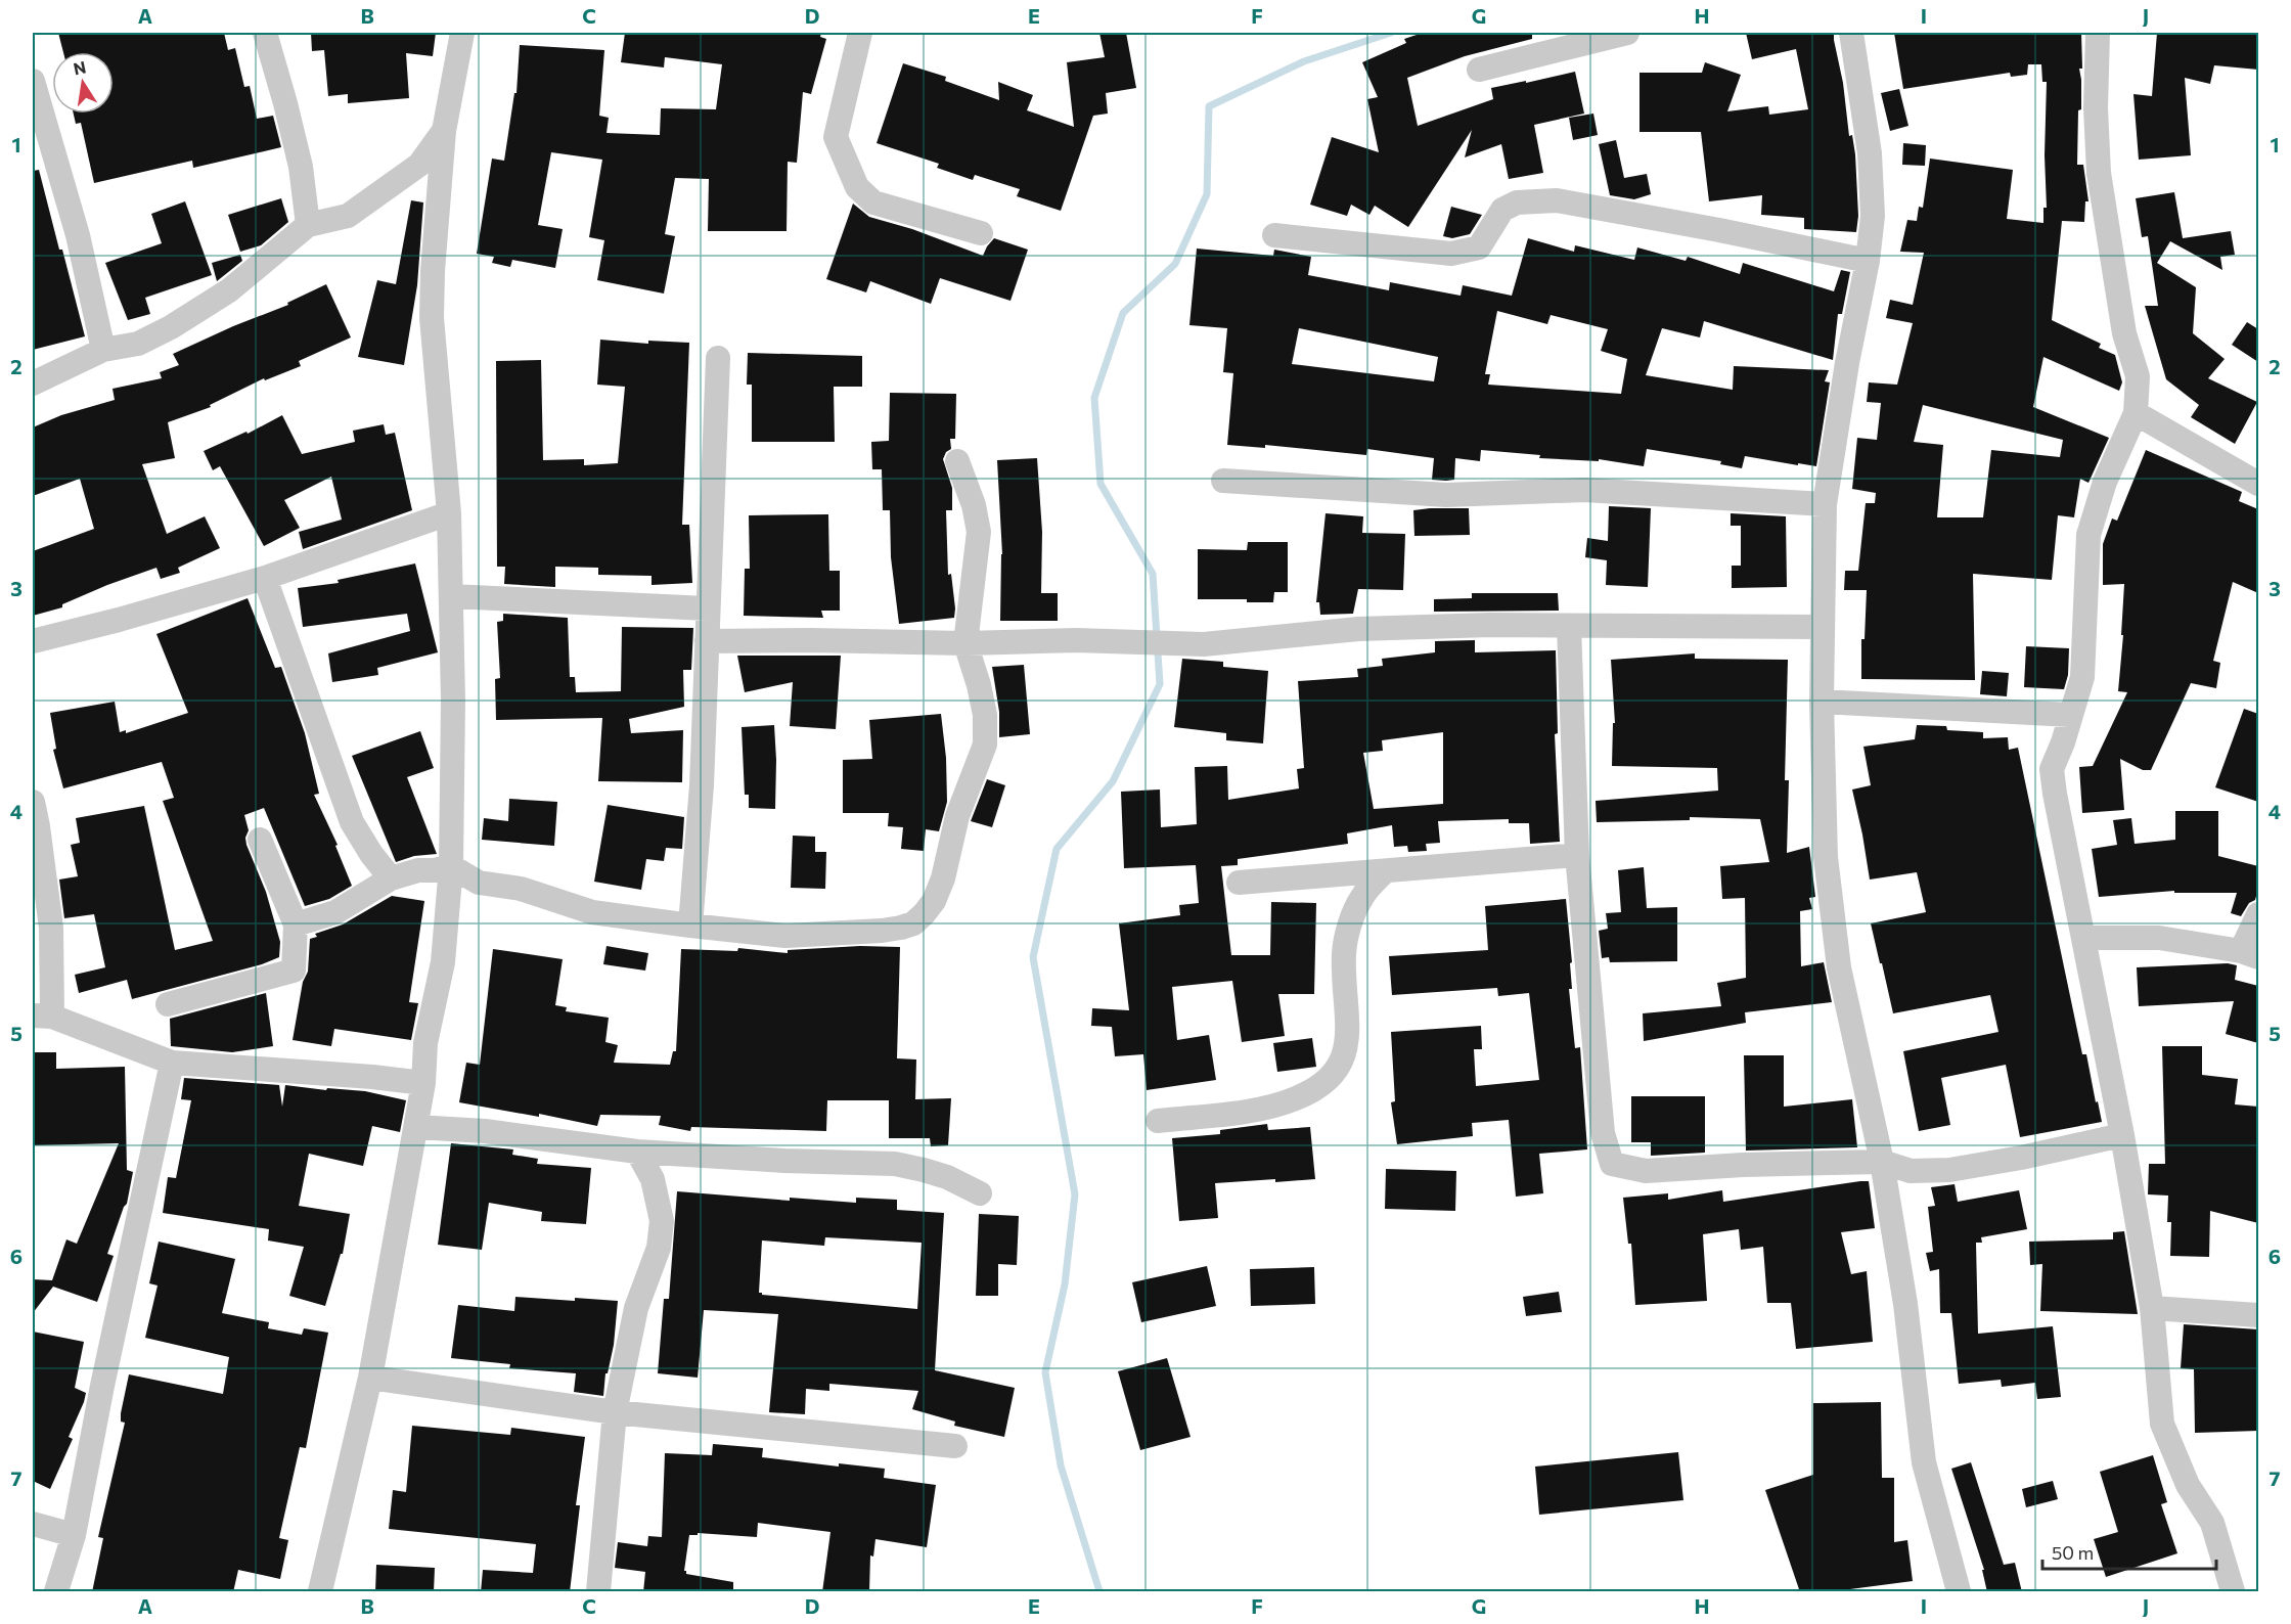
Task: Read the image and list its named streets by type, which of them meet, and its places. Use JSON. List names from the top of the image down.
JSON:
{
  "scale_bar": "50 m",
  "north": "top",
  "grid": {
    "columns": [
      "A",
      "B",
      "C",
      "D",
      "E",
      "F",
      "G",
      "H",
      "I",
      "J"
    ],
    "rows": [
      "1",
      "2",
      "3",
      "4",
      "5",
      "6",
      "7"
    ]
  }
}
